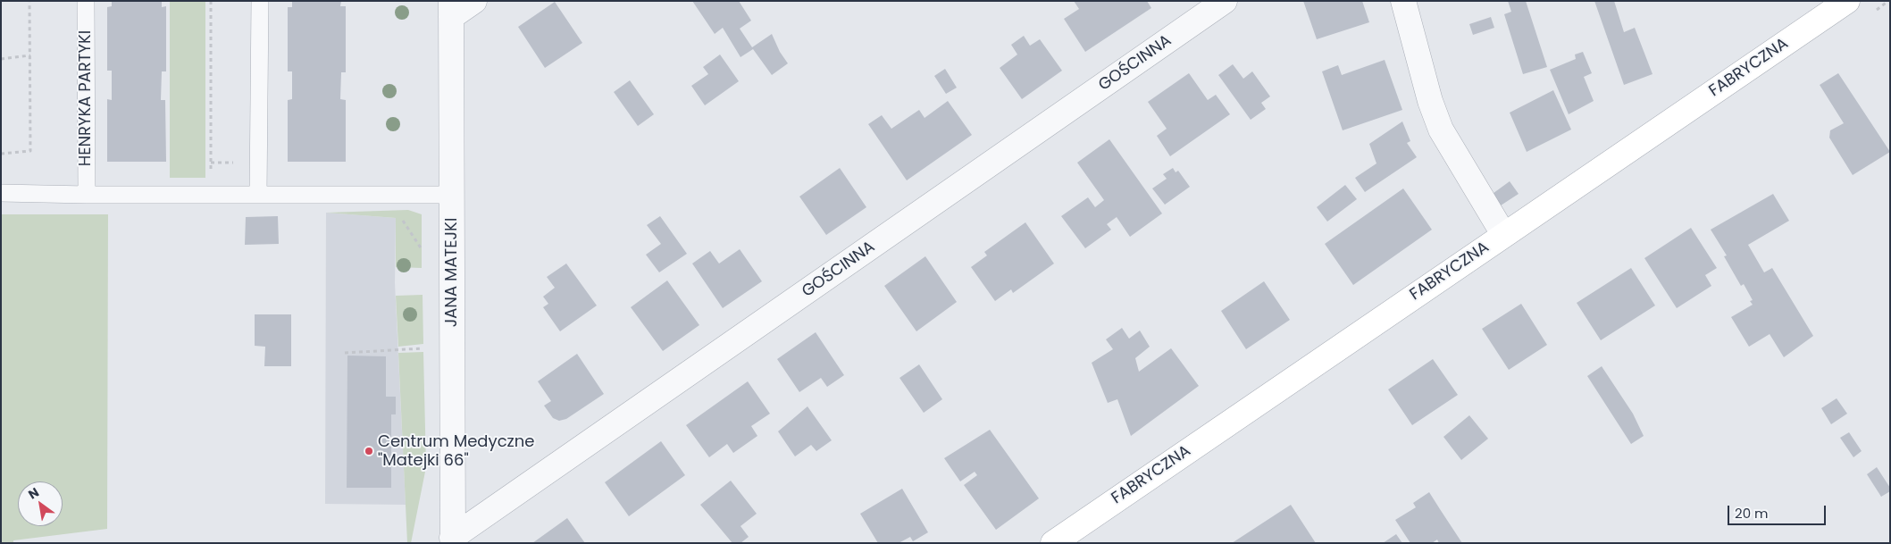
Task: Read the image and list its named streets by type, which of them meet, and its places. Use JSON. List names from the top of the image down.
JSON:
{
  "streets": {
    "street": ["GOŚCINNA", "FABRYCZNA", "JANA MATEJKI"],
    "lane": ["HENRYKA PARTYKI"]
  },
  "crossings": [
    ["GOŚCINNA", "JANA MATEJKI"]
  ],
  "places": ["Centrum Medyczne \"Matejki 66\""],
  "scale_bar": "20 m",
  "north": "top left"
}
